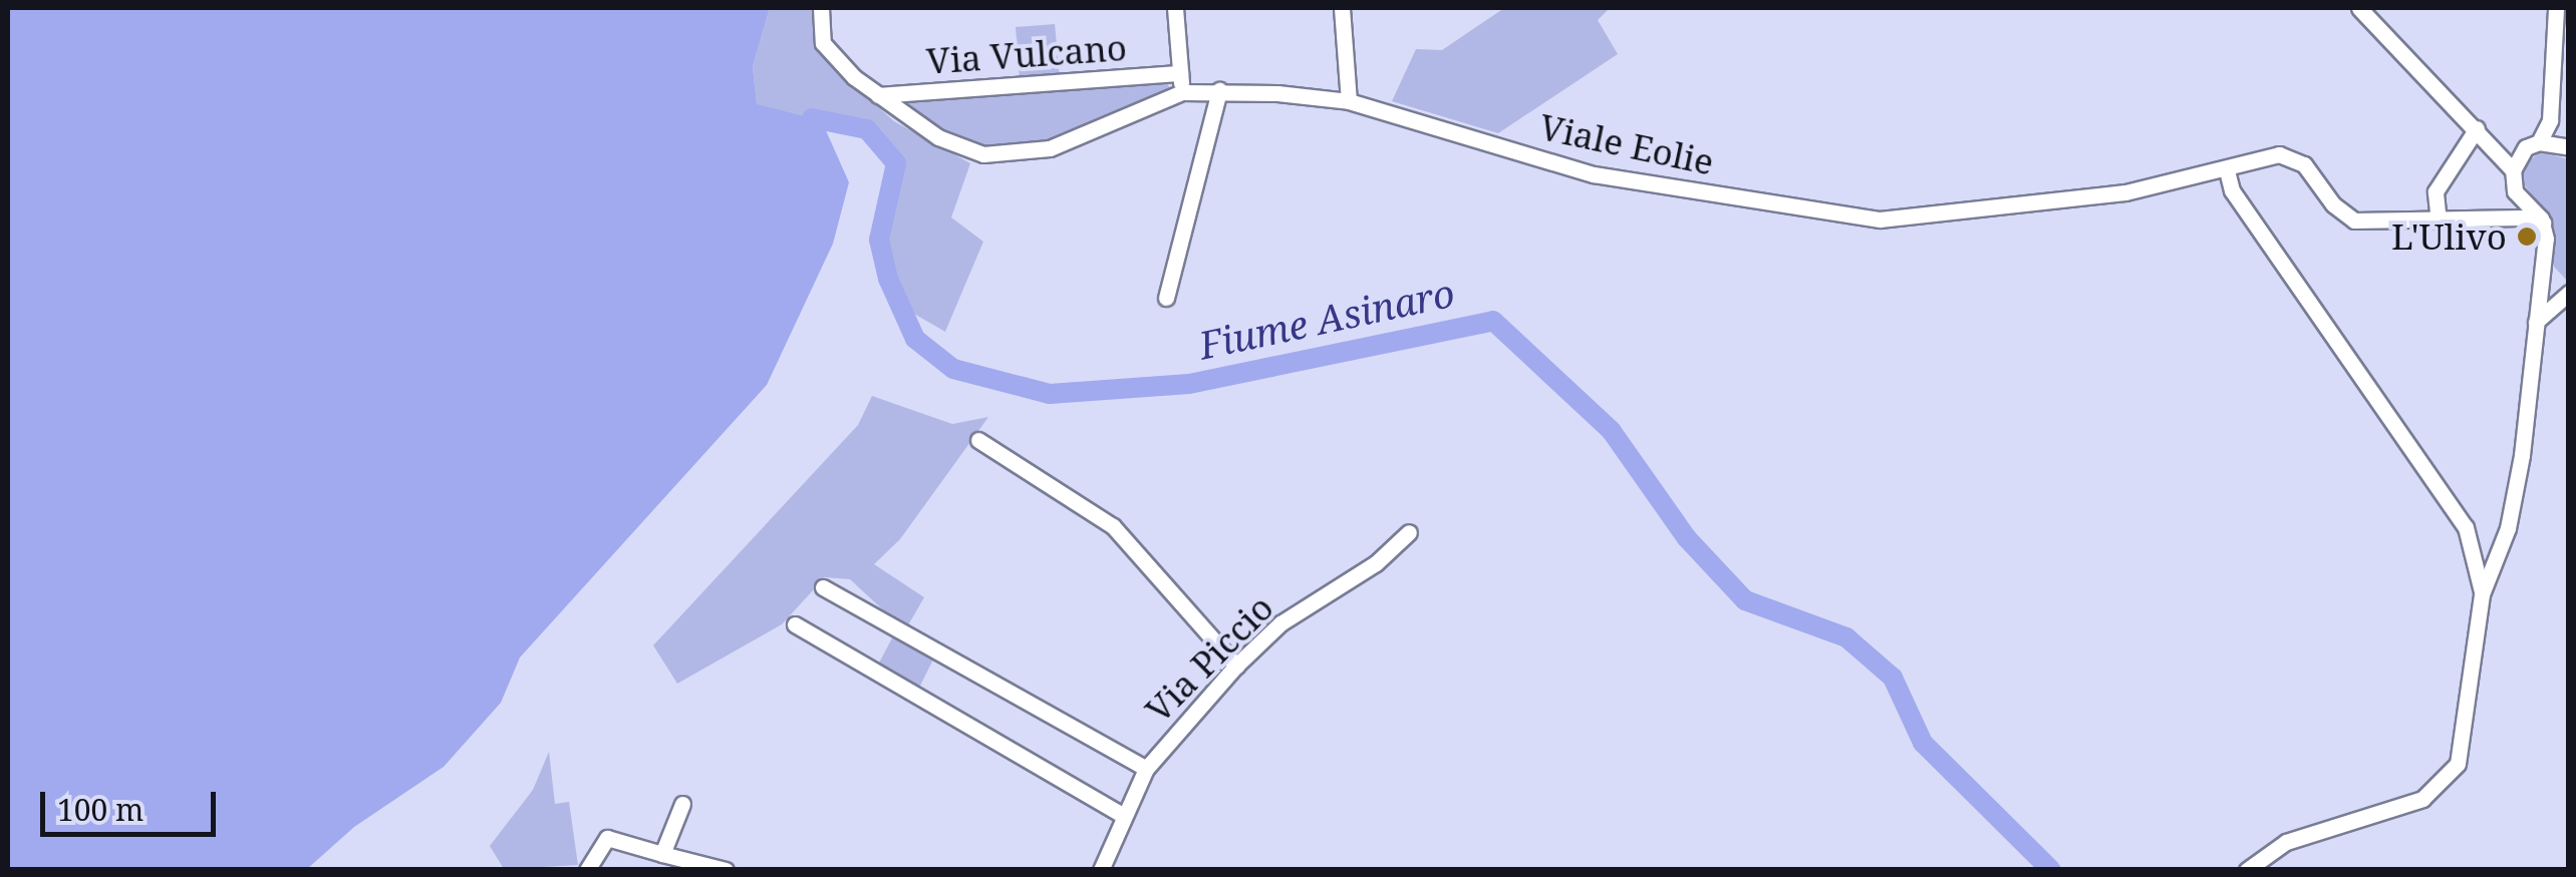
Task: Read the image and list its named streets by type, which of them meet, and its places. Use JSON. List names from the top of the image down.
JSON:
{
  "streets": {
    "street": ["Via Vulcano", "Viale Eolie", "Via Piccio"]
  },
  "crossings": [
    ["Via Vulcano", "Viale Eolie"]
  ],
  "water": ["Fiume Asinaro"],
  "places": ["L'Ulivo"],
  "scale_bar": "100 m"
}
